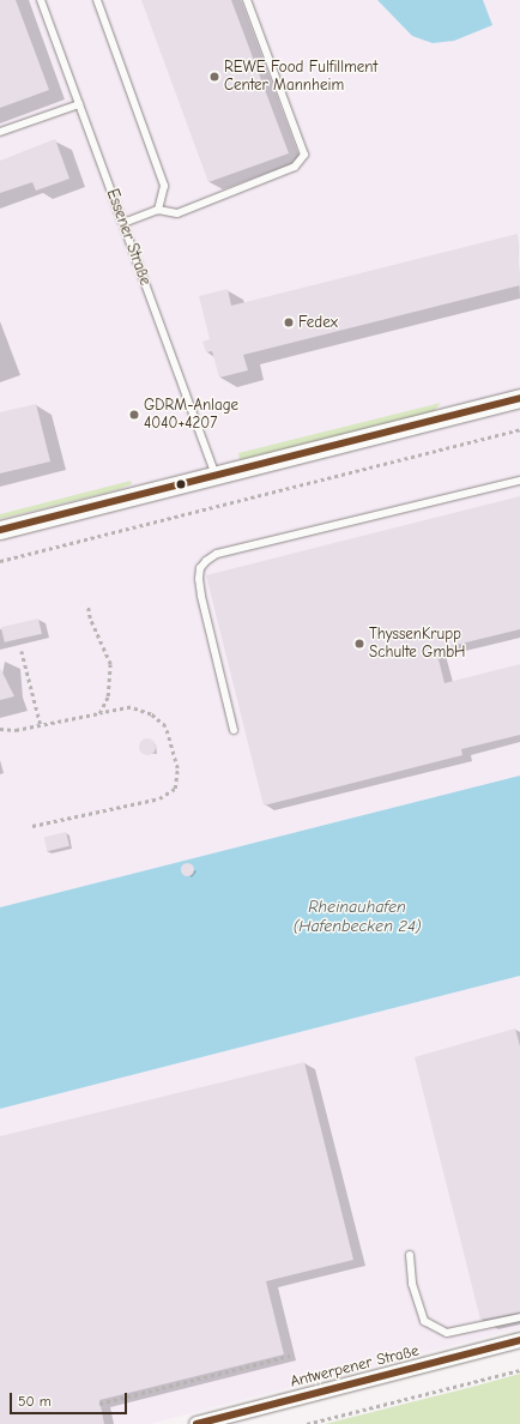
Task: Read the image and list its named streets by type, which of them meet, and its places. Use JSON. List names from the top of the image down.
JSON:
{
  "streets": {
    "street": ["Antwerpener Straße"],
    "lane": ["Essener Straße"]
  },
  "water": ["Rheinauhafen (Hafenbecken 24)"],
  "places": [
    "REWE Food Fulfillment Center Mannheim",
    "Fedex",
    "GDRM-Anlage 4040+4207",
    "ThyssenKrupp Schulte GmbH"
  ],
  "scale_bar": "50 m"
}
